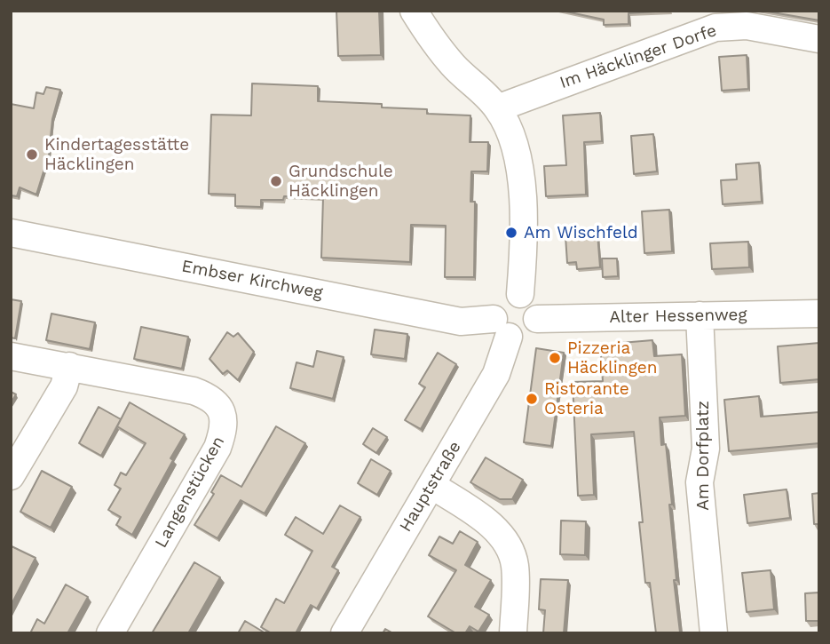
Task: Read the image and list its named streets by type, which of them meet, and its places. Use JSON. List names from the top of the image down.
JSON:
{
  "streets": {
    "street": [
      "Im Häcklinger Dorfe",
      "Embser Kirchweg",
      "Alter Hessenweg",
      "Am Dorfplatz",
      "Hauptstraße",
      "Langenstücken"
    ]
  },
  "crossings": [
    ["Embser Kirchweg", "Alter Hessenweg"],
    ["Embser Kirchweg", "Hauptstraße"],
    ["Alter Hessenweg", "Am Dorfplatz"],
    ["Alter Hessenweg", "Hauptstraße"]
  ],
  "places": [
    "Kindertagesstätte Häcklingen",
    "Grundschule Häcklingen",
    "Am Wischfeld",
    "Pizzeria Häcklingen",
    "Ristorante Osteria"
  ]
}
